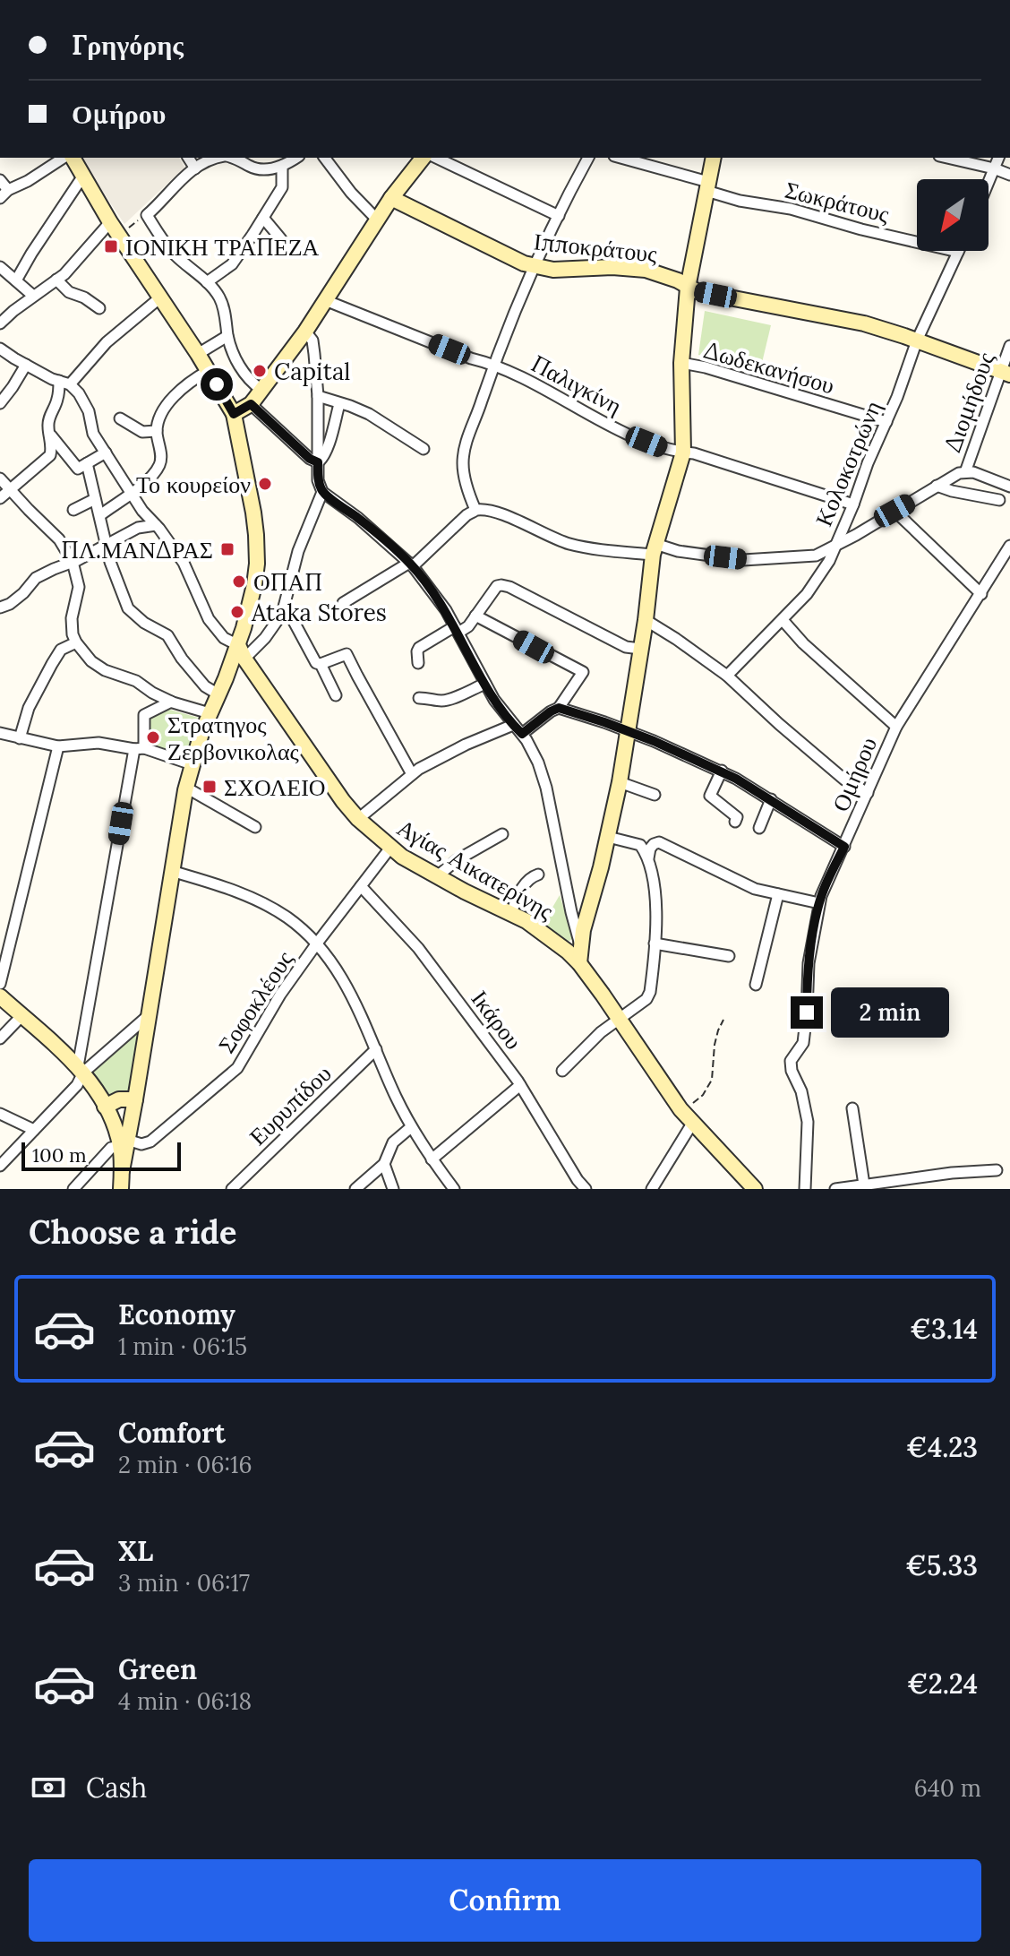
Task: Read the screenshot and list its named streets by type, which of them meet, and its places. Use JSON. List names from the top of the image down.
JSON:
{
  "streets": {
    "street": [
      "Σωκράτους",
      "Ιπποκράτους",
      "Δωδεκανήσου",
      "Παλιγκίνη",
      "Διομήδους",
      "Κολοκοτρώνη",
      "Ομήρου",
      "Αγίας Αικατερίνης",
      "Σοφοκλέους",
      "Ικάρου",
      "Ευρυπίδου"
    ]
  },
  "crossings": [
    ["Σωκράτους", "Κολοκοτρώνη"],
    ["Ιπποκράτους", "Διομήδους"],
    ["Ιπποκράτους", "Κολοκοτρώνη"],
    ["Δωδεκανήσου", "Κολοκοτρώνη"],
    ["Παλιγκίνη", "Κολοκοτρώνη"],
    ["Αγίας Αικατερίνης", "Σοφοκλέους"],
    ["Σοφοκλέους", "Ικάρου"]
  ],
  "places": {
    "transit": ["ΙΟΝΙΚΗ ΤΡΑΠΕΖΑ", "ΠΛ.ΜΑΝΔΡΑΣ", "ΣΧΟΛΕΙΟ"],
    "other": [
      "Capital",
      "Το κουρείον",
      "ΟΠΑΠ",
      "Ataka Stores",
      "Στρατηγος Ζερβονικολας"
    ]
  },
  "scale_bar": "100 m",
  "north": "bottom left",
  "page": {
    "banner": ["Γρηγόρης", "Ομήρου"],
    "bubble": "2 min",
    "scale": "100 m",
    "heading": "Choose a ride",
    "list": [
      {
        "name": "Economy",
        "note": "1 min · 06:15",
        "value": "€3.14"
      },
      {
        "name": "Comfort",
        "note": "2 min · 06:16",
        "value": "€4.23"
      },
      {
        "name": "XL",
        "note": "3 min · 06:17",
        "value": "€5.33"
      },
      {
        "name": "Green",
        "note": "4 min · 06:18",
        "value": "€2.24"
      }
    ],
    "pay": ["Cash", "640 m"],
    "buttons": "Confirm"
  }
}
